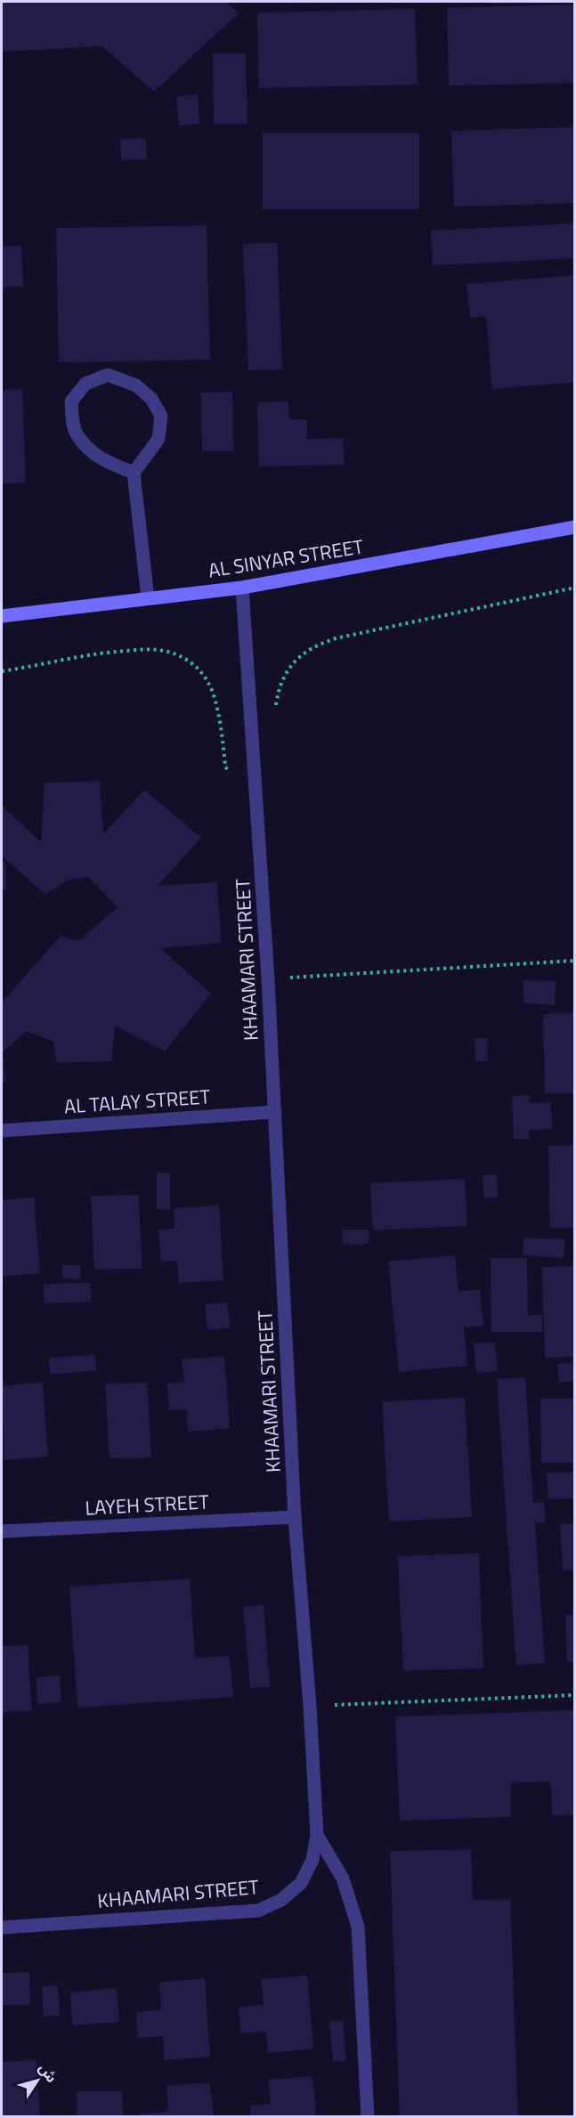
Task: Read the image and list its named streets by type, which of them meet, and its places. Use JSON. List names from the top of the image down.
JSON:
{
  "streets": {
    "street": [
      "AL SINYAR STREET",
      "KHAAMARI STREET",
      "AL TALAY STREET",
      "LAYEH STREET"
    ]
  },
  "crossings": [
    ["AL SINYAR STREET", "KHAAMARI STREET"],
    ["KHAAMARI STREET", "AL TALAY STREET"],
    ["KHAAMARI STREET", "LAYEH STREET"]
  ],
  "north": "top right"
}
